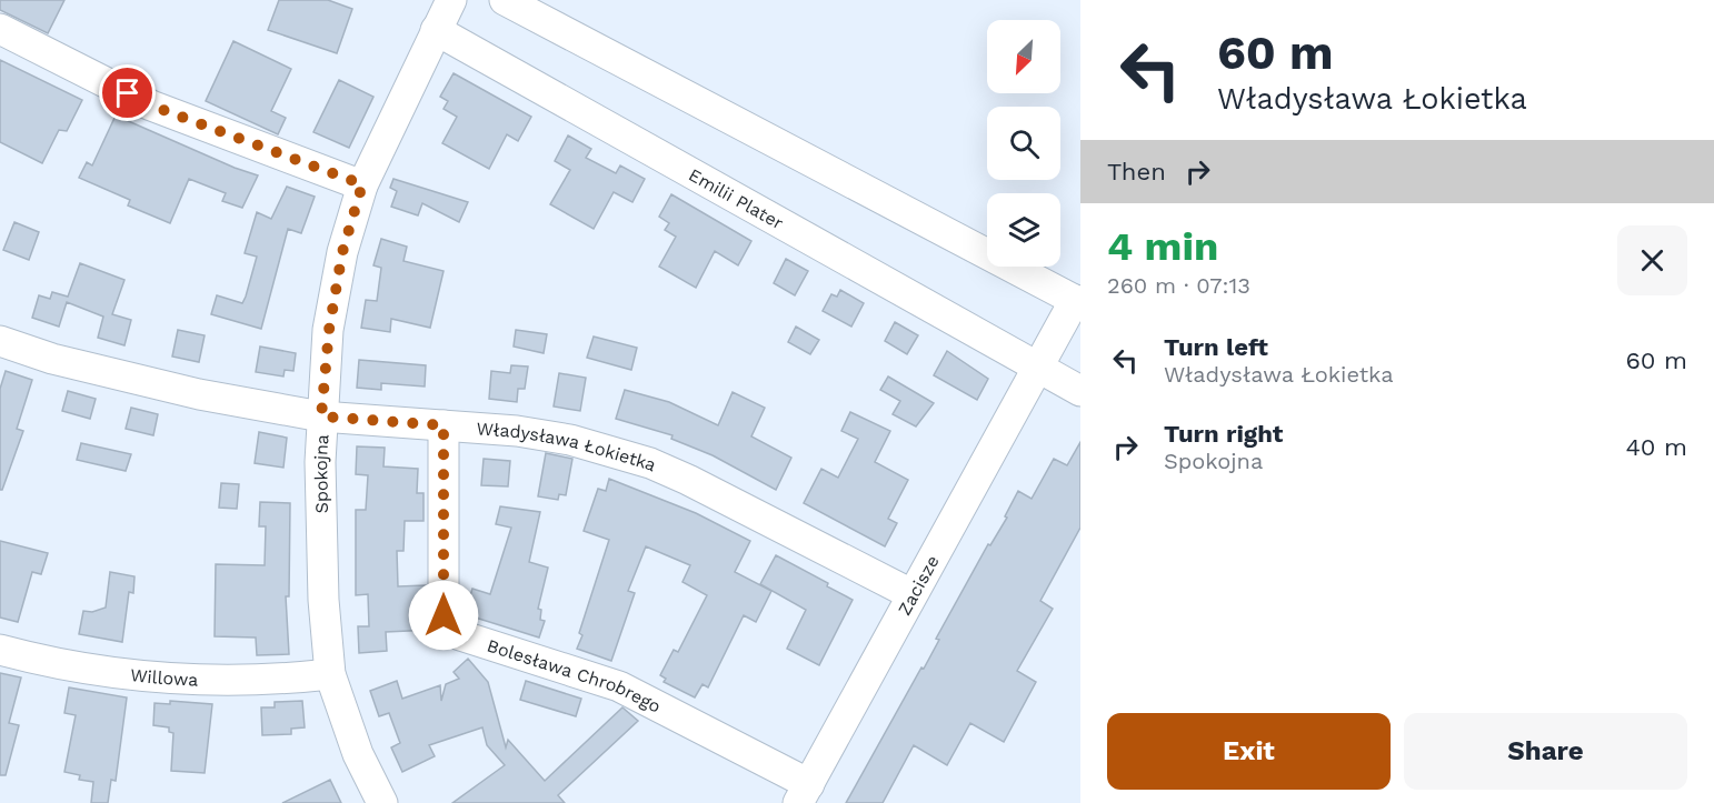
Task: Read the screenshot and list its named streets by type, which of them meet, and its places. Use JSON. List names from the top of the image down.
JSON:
{
  "streets": {
    "street": [
      "Emilii Plater",
      "Władysława Łokietka",
      "Spokojna",
      "Zacisze",
      "Willowa",
      "Bolesława Chrobrego"
    ]
  },
  "crossings": [
    ["Emilii Plater", "Spokojna"],
    ["Emilii Plater", "Zacisze"],
    ["Władysława Łokietka", "Spokojna"],
    ["Władysława Łokietka", "Zacisze"],
    ["Władysława Łokietka", "Bolesława Chrobrego"],
    ["Spokojna", "Willowa"],
    ["Zacisze", "Bolesława Chrobrego"]
  ],
  "north": "bottom left",
  "page": {
    "turn": ["60 m", "Władysława Łokietka"],
    "then": "Then",
    "heading": ["4 min", "260 m · 07:13"],
    "list": [
      {
        "name": "Turn left",
        "note": "Władysława Łokietka",
        "value": "60 m"
      },
      {
        "name": "Turn right",
        "note": "Spokojna",
        "value": "40 m"
      }
    ],
    "buttons": ["Exit", "Share"]
  }
}
